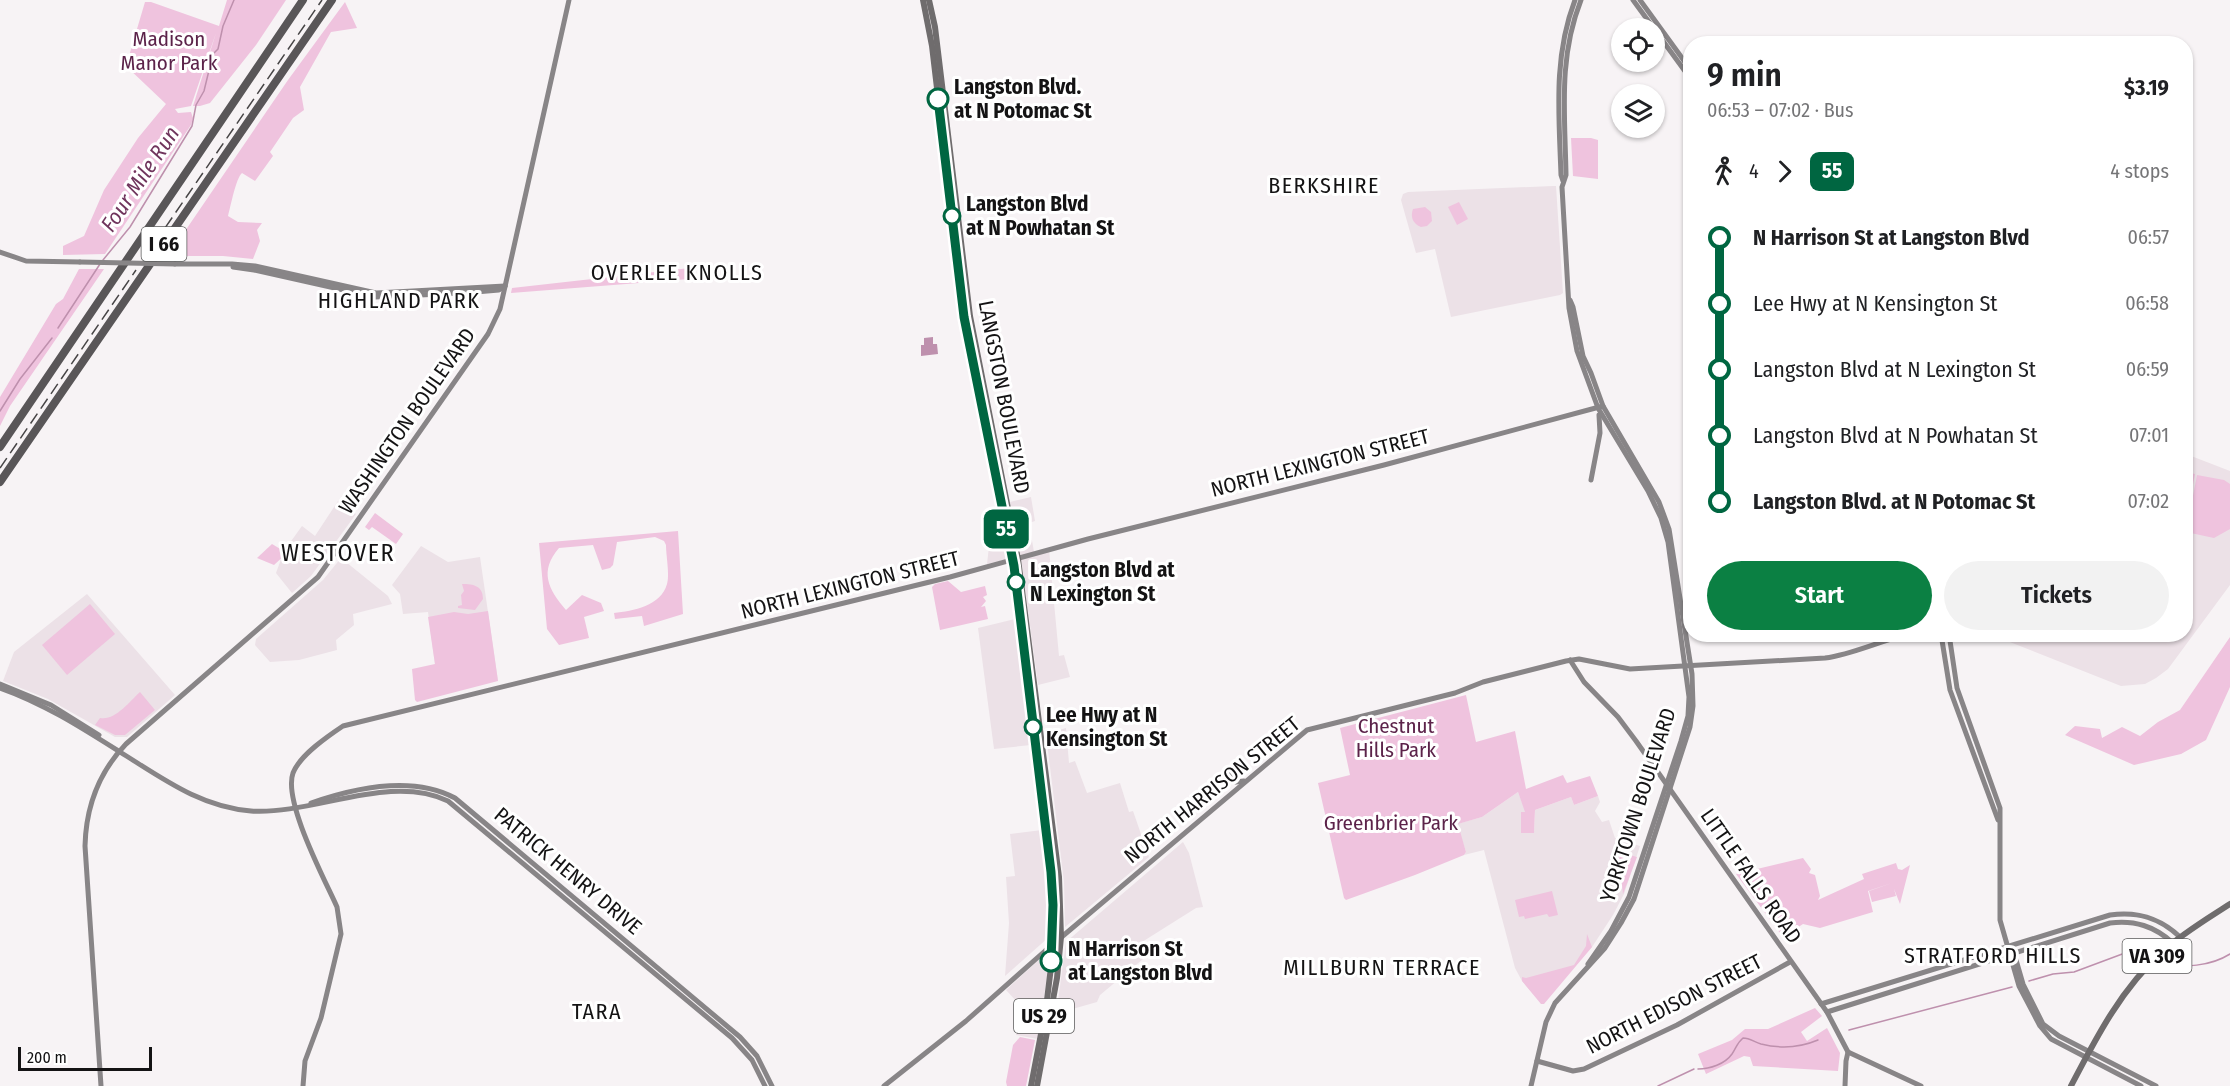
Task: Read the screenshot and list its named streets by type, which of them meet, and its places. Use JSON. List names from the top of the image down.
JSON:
{
  "streets": {
    "highway": ["I 66"],
    "main road": ["LANGSTON BOULEVARD", "VA 309", "US 29"],
    "street": [
      "WASHINGTON BOULEVARD",
      "NORTH LEXINGTON STREET",
      "NORTH HARRISON STREET",
      "YORKTOWN BOULEVARD",
      "PATRICK HENRY DRIVE",
      "LITTLE FALLS ROAD",
      "NORTH EDISON STREET"
    ]
  },
  "crossings": [
    ["LANGSTON BOULEVARD", "NORTH LEXINGTON STREET"],
    ["LANGSTON BOULEVARD", "NORTH HARRISON STREET"],
    ["WASHINGTON BOULEVARD", "PATRICK HENRY DRIVE"],
    ["NORTH LEXINGTON STREET", "YORKTOWN BOULEVARD"],
    ["NORTH LEXINGTON STREET", "PATRICK HENRY DRIVE"],
    ["NORTH HARRISON STREET", "YORKTOWN BOULEVARD"],
    ["NORTH HARRISON STREET", "LITTLE FALLS ROAD"],
    ["YORKTOWN BOULEVARD", "LITTLE FALLS ROAD"],
    ["YORKTOWN BOULEVARD", "NORTH EDISON STREET"],
    ["LITTLE FALLS ROAD", "NORTH EDISON STREET"]
  ],
  "districts": [
    "BERKSHIRE",
    "OVERLEE KNOLLS",
    "HIGHLAND PARK",
    "WESTOVER",
    "STRATFORD HILLS",
    "MILLBURN TERRACE",
    "TARA"
  ],
  "water": ["Four Mile Run"],
  "parks": ["Madison Manor Park", "Chestnut Hills Park", "Greenbrier Park"],
  "places": [
    "Langston Blvd. at N Potomac St",
    "Langston Blvd at N Powhatan St",
    "Langston Blvd at N Lexington St",
    "Lee Hwy at N Kensington St",
    "N Harrison St at Langston Blvd"
  ],
  "lines": ["bus line 55"],
  "scale_bar": "200 m",
  "page": {
    "on_map": "55",
    "heading": ["9 min", "06:53 – 07:02 · Bus", "$3.19"],
    "legs": ["4", "55", "4 stops"],
    "list": [
      {
        "name": "N Harrison St at Langston Blvd",
        "value": "06:57"
      },
      {
        "name": "Lee Hwy at N Kensington St",
        "value": "06:58"
      },
      {
        "name": "Langston Blvd at N Lexington St",
        "value": "06:59"
      },
      {
        "name": "Langston Blvd at N Powhatan St",
        "value": "07:01"
      },
      {
        "name": "Langston Blvd. at N Potomac St",
        "value": "07:02"
      }
    ],
    "buttons": ["Start", "Tickets"],
    "scale": "200 m"
  }
}
